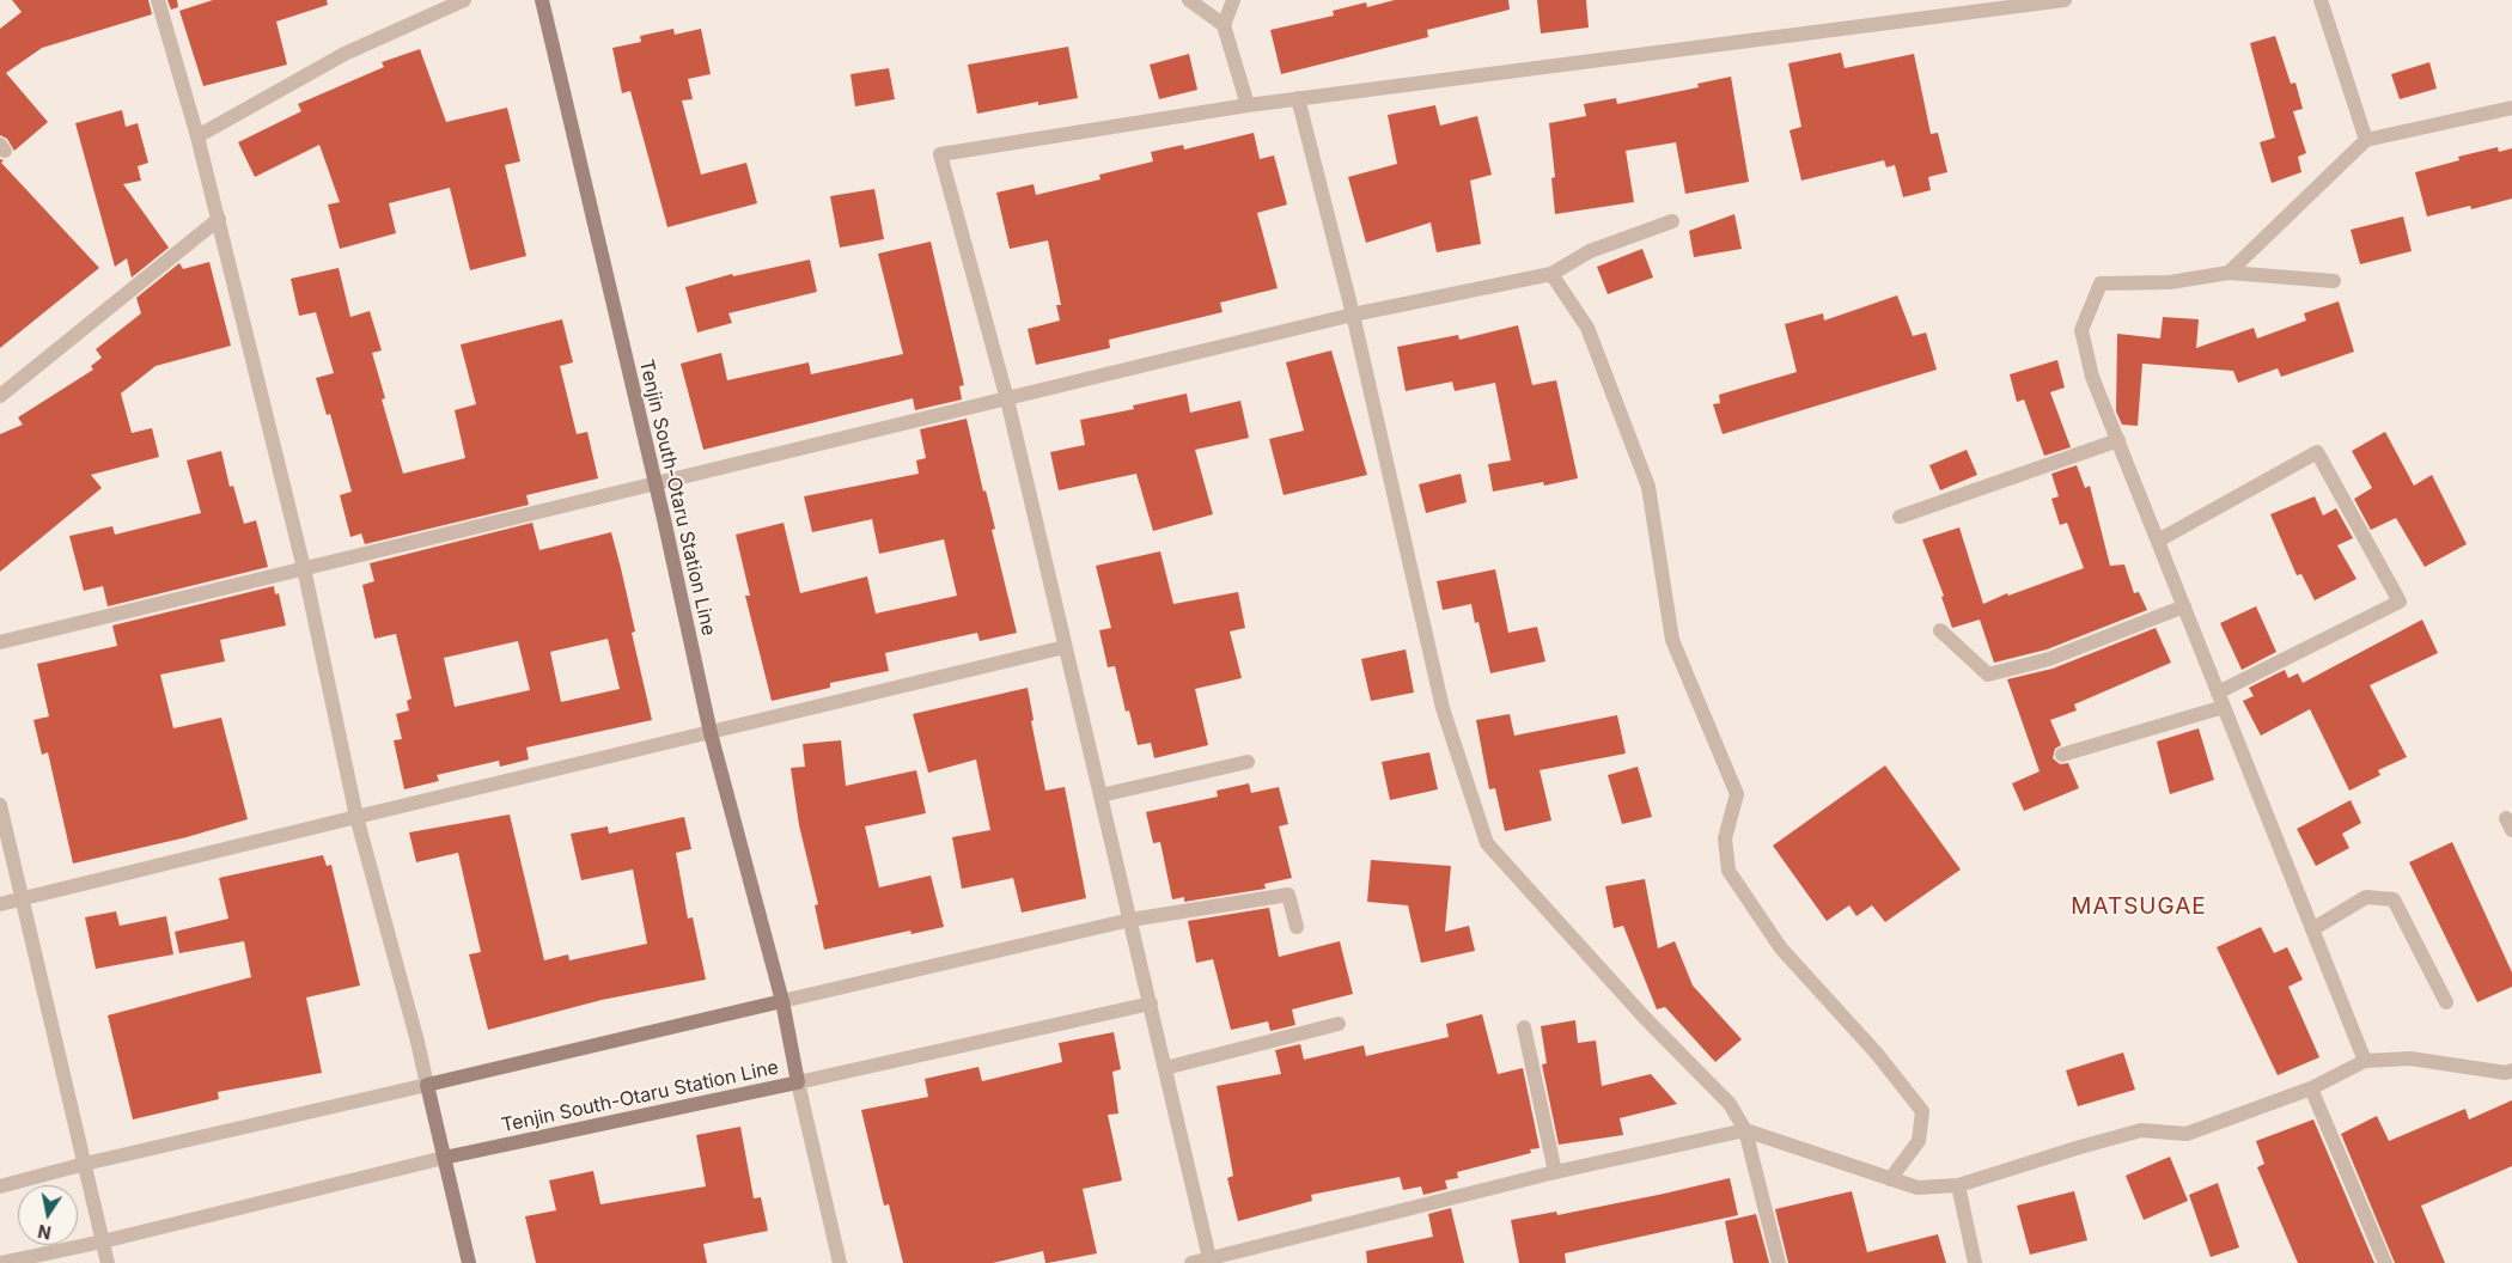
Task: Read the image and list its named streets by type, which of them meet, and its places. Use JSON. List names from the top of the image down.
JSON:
{
  "streets": {
    "main road": ["Tenjin South-Otaru Station Line"]
  },
  "districts": ["MATSUGAE"],
  "north": "bottom"
}
